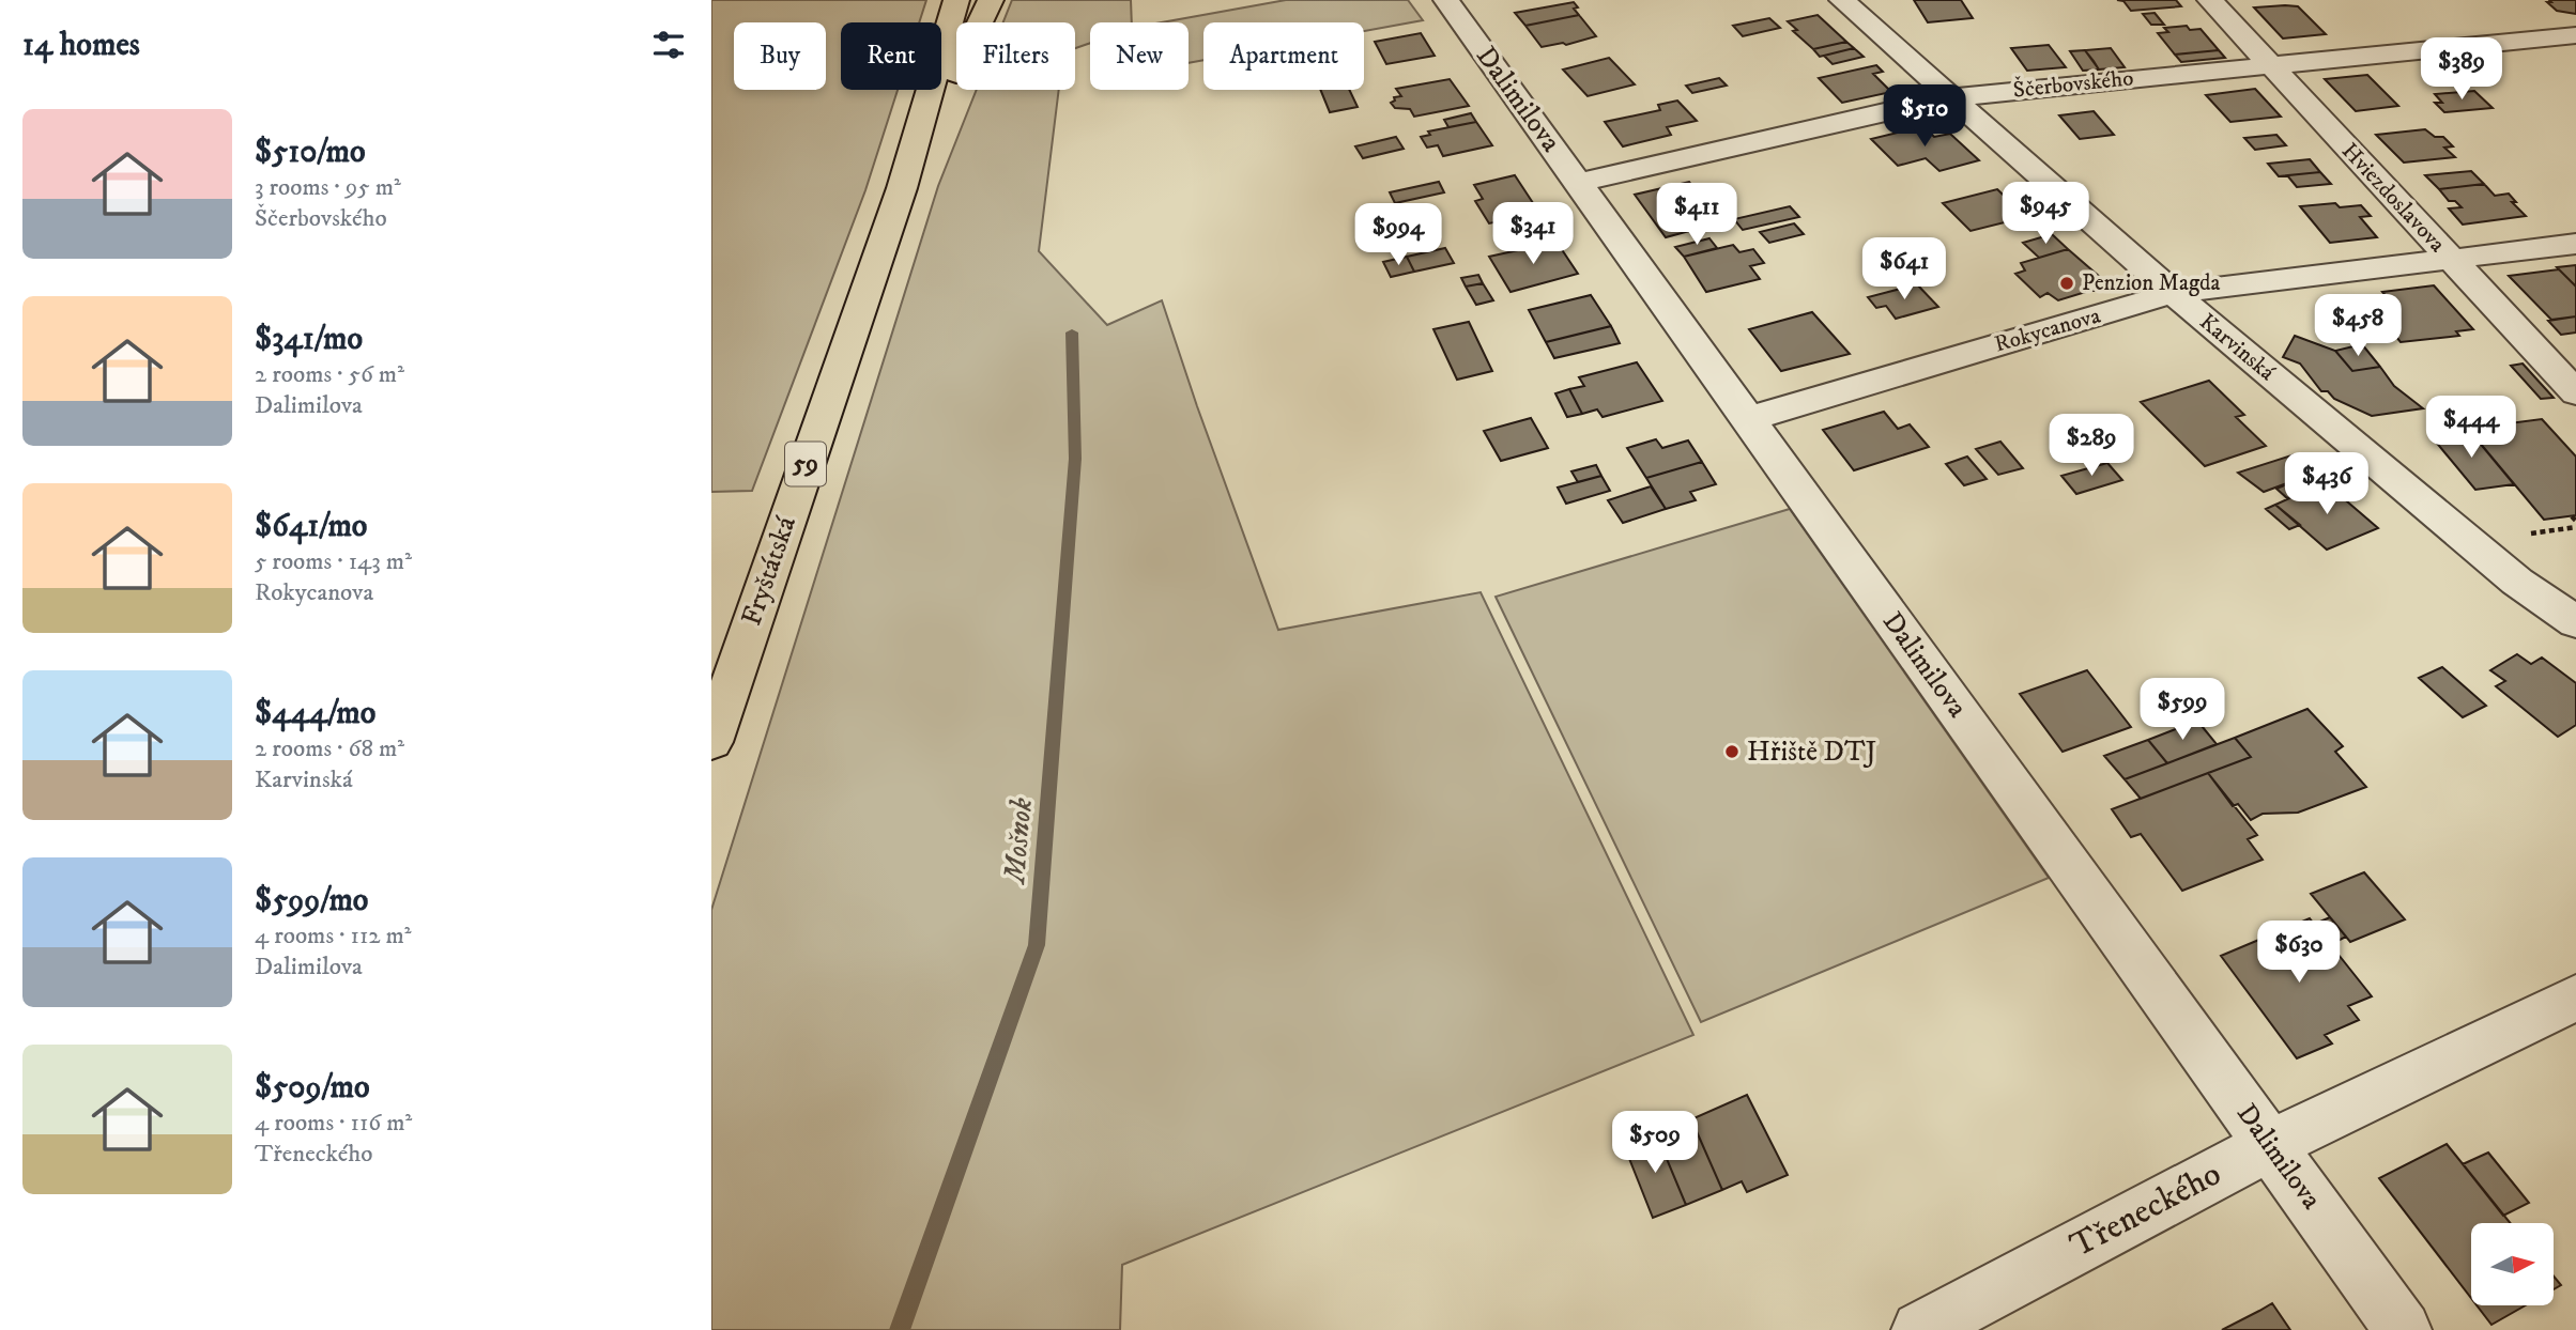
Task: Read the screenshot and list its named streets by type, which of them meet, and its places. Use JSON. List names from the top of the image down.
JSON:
{
  "streets": {
    "main road": ["59", "Fryštátská"],
    "street": [
      "Ščerbovského",
      "Dalimilova",
      "Hviezdoslavova",
      "Rokycanova",
      "Karvinská",
      "Třeneckého"
    ]
  },
  "crossings": [
    ["Ščerbovského", "Dalimilova"],
    ["Ščerbovského", "Hviezdoslavova"],
    ["Ščerbovského", "Karvinská"],
    ["Dalimilova", "Rokycanova"],
    ["Dalimilova", "Třeneckého"],
    ["Hviezdoslavova", "Rokycanova"],
    ["Rokycanova", "Karvinská"]
  ],
  "water": ["Mošnok"],
  "places": ["Penzion Magda", "Hřiště DTJ"],
  "north": "right",
  "page": {
    "heading": "14 homes",
    "chip": [
      "Buy",
      "Rent",
      "Filters",
      "New",
      "Apartment"
    ],
    "price": [
      "$389",
      "$510",
      "$945",
      "$411",
      "$341",
      "$994",
      "$641",
      "$458",
      "$444",
      "$289",
      "$436",
      "$599",
      "$630",
      "$509"
    ],
    "list": [
      {
        "name": "$510/mo",
        "note": "3 rooms · 95 m² · Ščerbovského"
      },
      {
        "name": "$341/mo",
        "note": "2 rooms · 56 m² · Dalimilova"
      },
      {
        "name": "$641/mo",
        "note": "5 rooms · 143 m² · Rokycanova"
      },
      {
        "name": "$444/mo",
        "note": "2 rooms · 68 m² · Karvinská"
      },
      {
        "name": "$599/mo",
        "note": "4 rooms · 112 m² · Dalimilova"
      },
      {
        "name": "$509/mo",
        "note": "4 rooms · 116 m² · Třeneckého"
      }
    ]
  }
}
